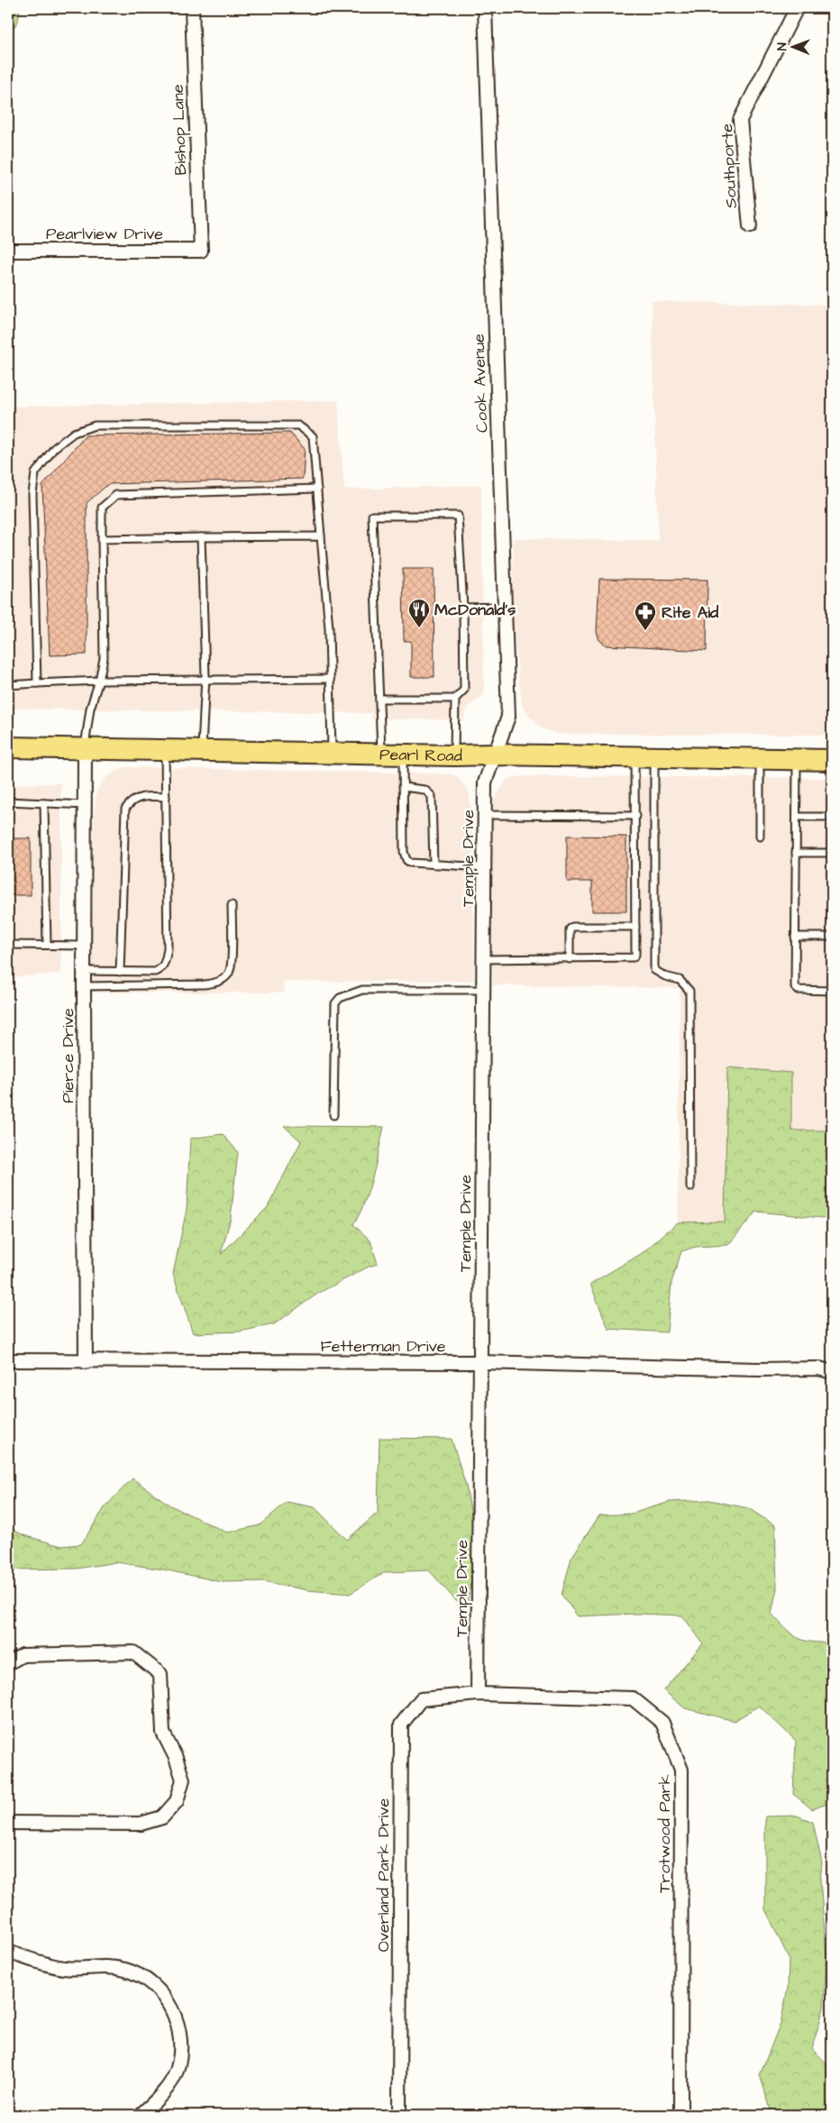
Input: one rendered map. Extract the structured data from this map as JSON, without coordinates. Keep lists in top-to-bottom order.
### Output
{
  "streets": {
    "main road": ["Pearl Road"],
    "street": [
      "Bishop Lane",
      "Southporte",
      "Pearlview Drive",
      "Cook Avenue",
      "Temple Drive",
      "Pierce Drive",
      "Fetterman Drive",
      "Trotwood Park",
      "Overland Park Drive"
    ]
  },
  "crossings": [
    ["Bishop Lane", "Pearlview Drive"],
    ["Cook Avenue", "Pearl Road"],
    ["Cook Avenue", "Temple Drive"],
    ["Pearl Road", "Temple Drive"],
    ["Pearl Road", "Pierce Drive"],
    ["Temple Drive", "Fetterman Drive"],
    ["Temple Drive", "Trotwood Park"],
    ["Temple Drive", "Overland Park Drive"],
    ["Pierce Drive", "Fetterman Drive"],
    ["Trotwood Park", "Overland Park Drive"]
  ],
  "places": {
    "restaurant": ["McDonald's"],
    "pharmacy": ["Rite Aid"]
  },
  "north": "left"
}
